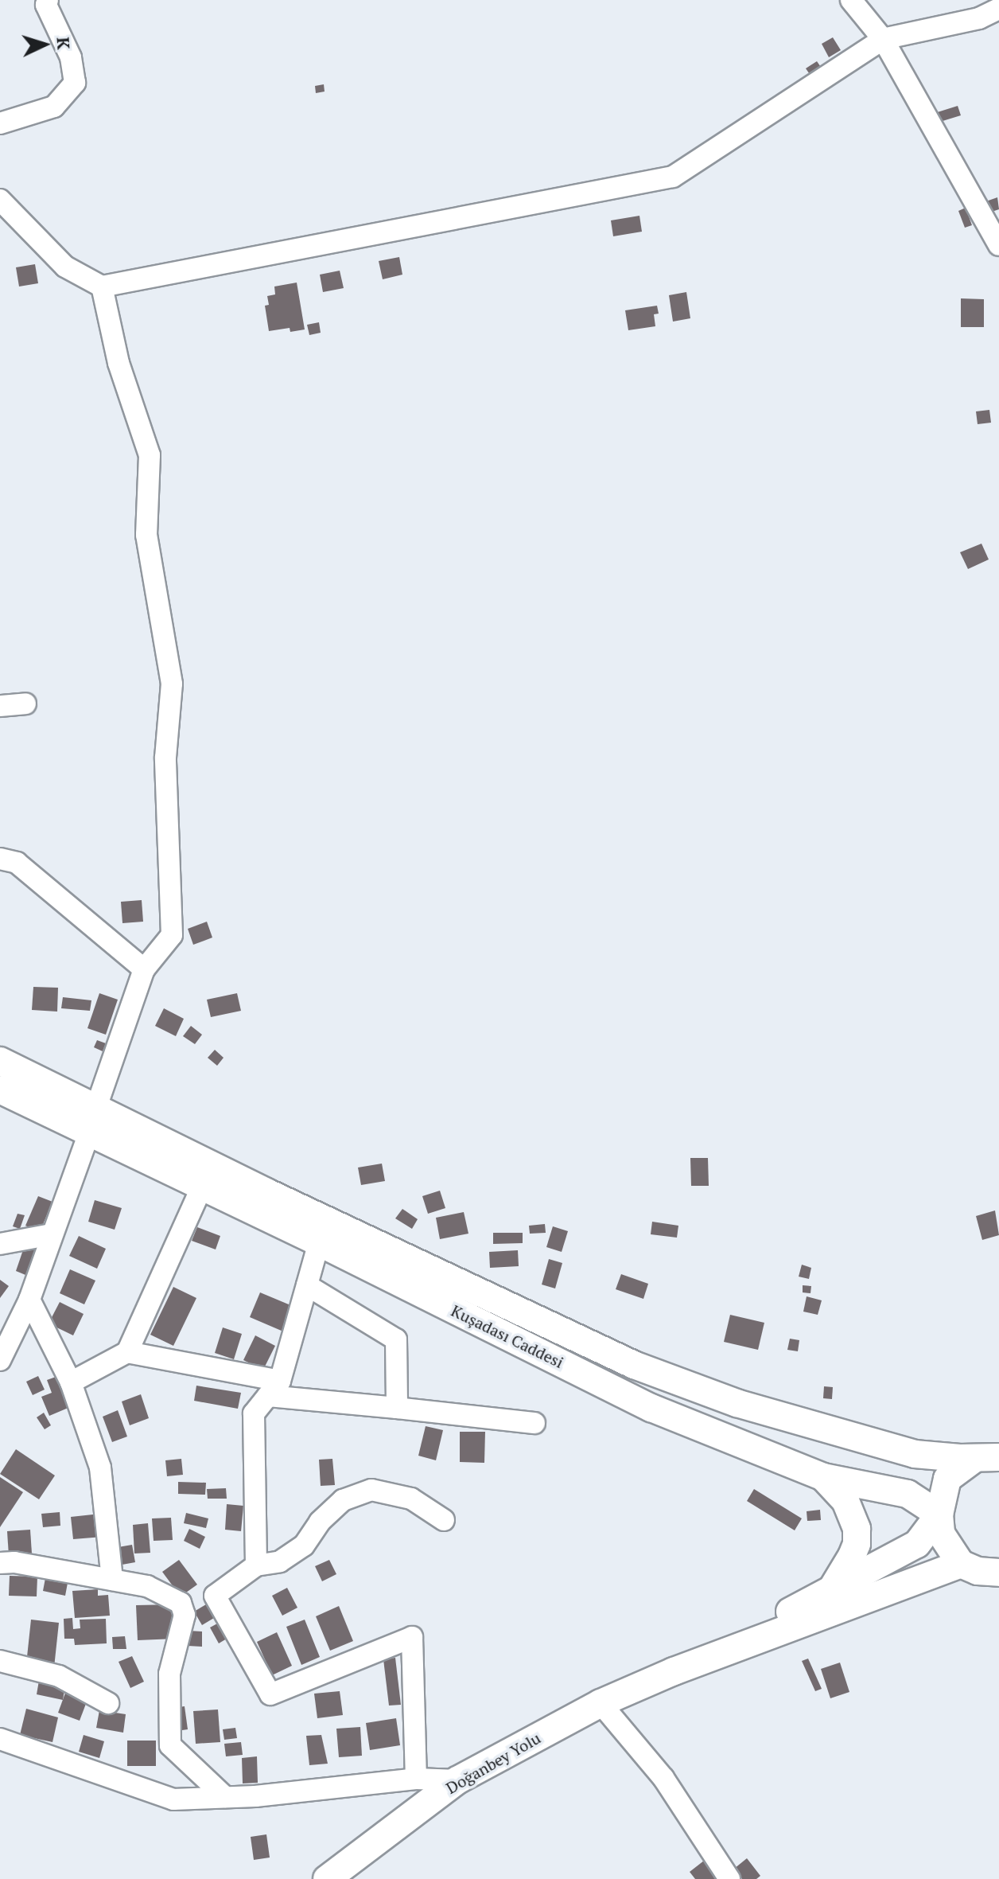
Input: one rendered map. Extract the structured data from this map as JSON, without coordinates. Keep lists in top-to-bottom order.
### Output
{
  "streets": {
    "main road": ["Kuşadası Caddesi", "Doğanbey Yolu"]
  },
  "north": "right"
}
